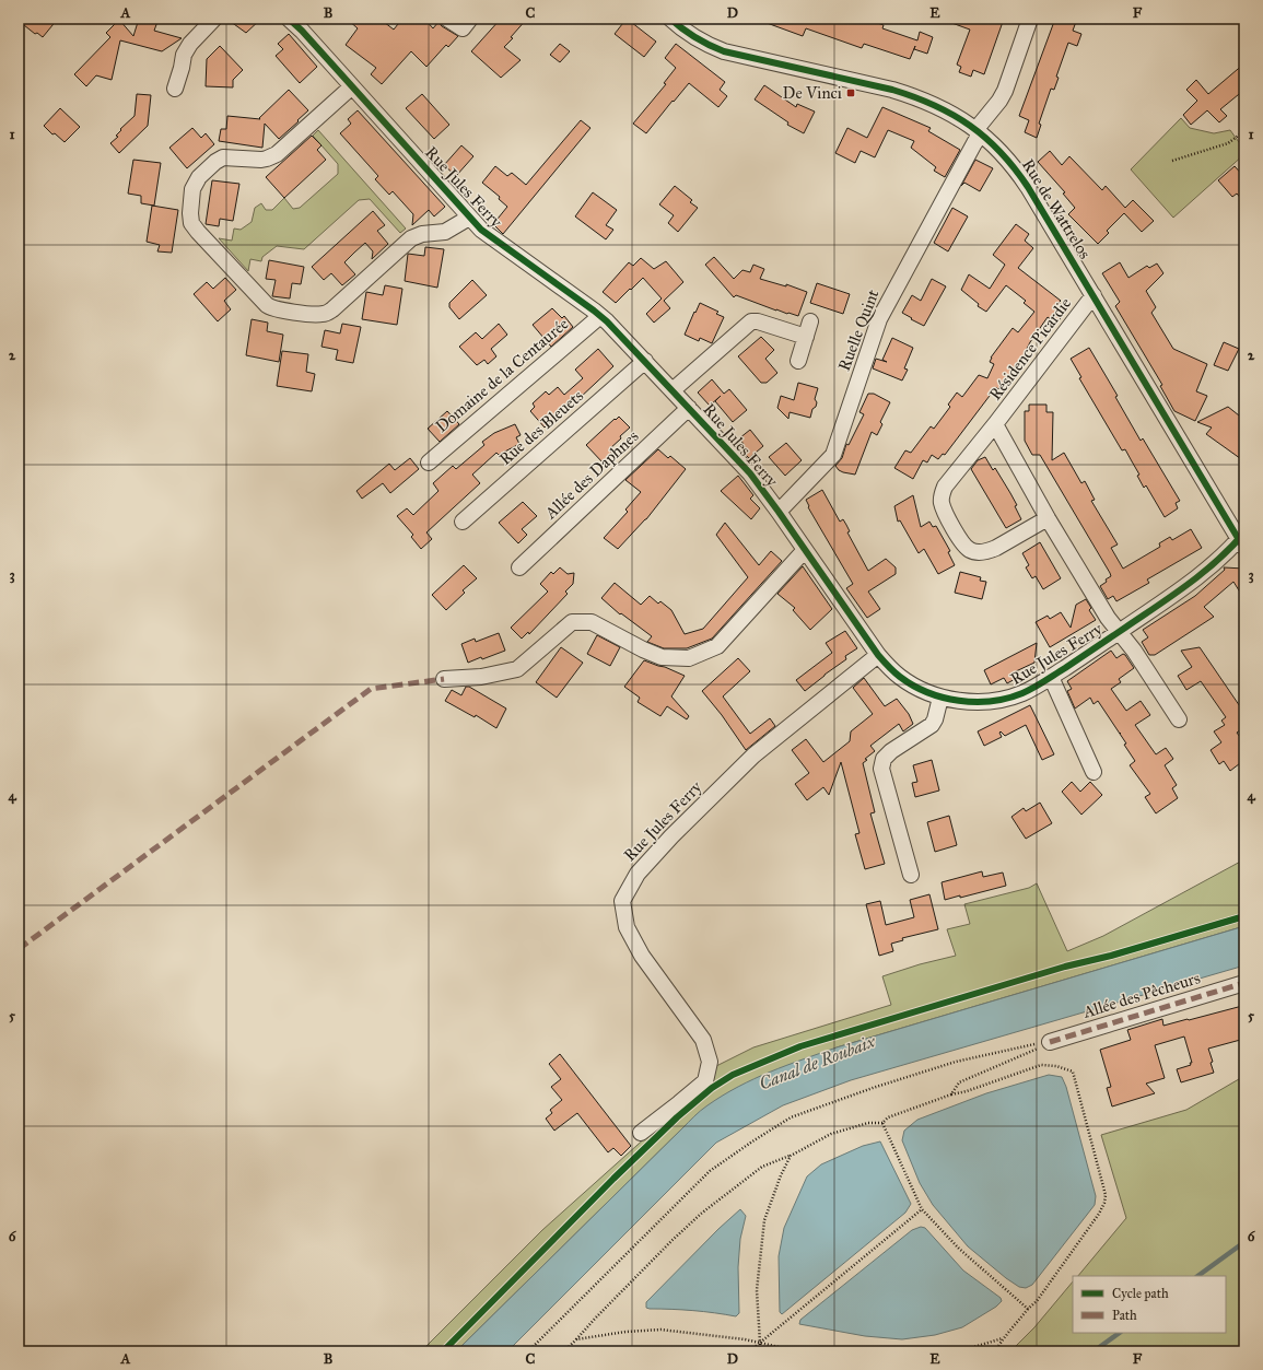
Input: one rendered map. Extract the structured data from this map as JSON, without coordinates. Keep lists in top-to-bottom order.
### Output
{
  "streets": {
    "street": [
      "Rue Jules Ferry",
      "Rue de Wattrelos",
      "Ruelle Quint",
      "Résidence Picardie",
      "Domaine de la Centaurée",
      "Rue des Bleuets",
      "Allée des Daphnes",
      "Allée des Pêcheurs"
    ]
  },
  "crossings": [
    ["Rue Jules Ferry", "Rue de Wattrelos"],
    ["Rue Jules Ferry", "Ruelle Quint"],
    ["Rue Jules Ferry", "Résidence Picardie"],
    ["Rue Jules Ferry", "Domaine de la Centaurée"],
    ["Rue Jules Ferry", "Rue des Bleuets"],
    ["Rue Jules Ferry", "Allée des Daphnes"],
    ["Rue de Wattrelos", "Ruelle Quint"],
    ["Rue de Wattrelos", "Résidence Picardie"]
  ],
  "water": ["Canal de Roubaix"],
  "places": {
    "transit": ["De Vinci"]
  },
  "legend": ["Cycle path", "Path"],
  "grid": {
    "columns": [
      "A",
      "B",
      "C",
      "D",
      "E",
      "F"
    ],
    "rows": [
      "1",
      "2",
      "3",
      "4",
      "5",
      "6"
    ]
  }
}
